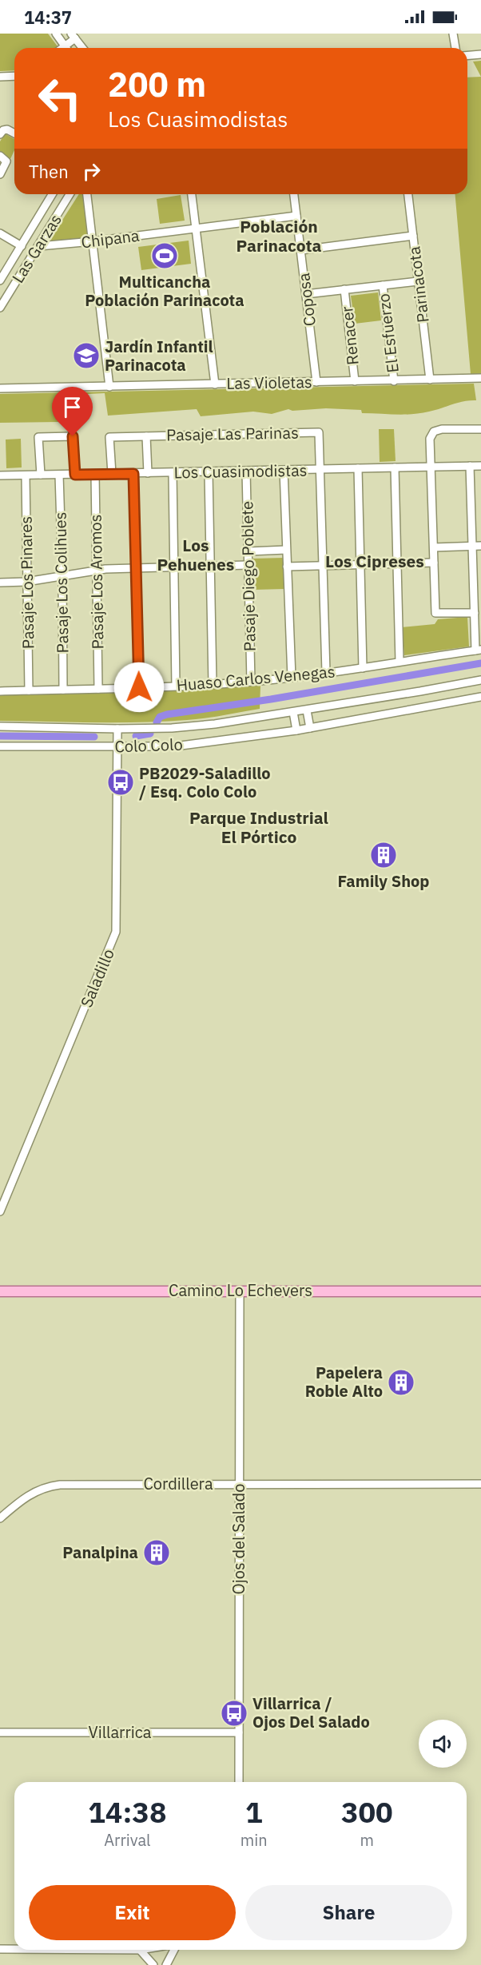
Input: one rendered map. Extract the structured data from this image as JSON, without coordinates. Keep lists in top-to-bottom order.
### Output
{
  "streets": {
    "main road": ["Camino Lo Echevers"],
    "street": [
      "Chipana",
      "Las Garzas",
      "Parinacota",
      "Coposa",
      "El Esfuerzo",
      "Renacer",
      "Las Violetas",
      "Pasaje Las Parinas",
      "Los Cuasimodistas",
      "Pasaje Diego Poblete",
      "Pasaje Los Aromos",
      "Pasaje Los Pinares",
      "Pasaje Los Colihues",
      "Huaso Carlos Venegas",
      "Colo Colo",
      "Saladillo",
      "Cordillera",
      "Ojos del Salado",
      "Villarrica"
    ]
  },
  "crossings": [
    ["Chipana", "Las Garzas"],
    ["Chipana", "Coposa"],
    ["Parinacota", "Las Violetas"],
    ["Coposa", "Las Violetas"],
    ["El Esfuerzo", "Las Violetas"],
    ["Renacer", "Las Violetas"],
    ["Pasaje Las Parinas", "Los Cuasimodistas"],
    ["Los Cuasimodistas", "Pasaje Diego Poblete"],
    ["Los Cuasimodistas", "Pasaje Los Aromos"],
    ["Los Cuasimodistas", "Pasaje Los Pinares"],
    ["Los Cuasimodistas", "Pasaje Los Colihues"],
    ["Pasaje Diego Poblete", "Huaso Carlos Venegas"],
    ["Pasaje Los Aromos", "Huaso Carlos Venegas"],
    ["Pasaje Los Pinares", "Huaso Carlos Venegas"],
    ["Pasaje Los Colihues", "Huaso Carlos Venegas"],
    ["Colo Colo", "Saladillo"],
    ["Camino Lo Echevers", "Ojos del Salado"],
    ["Cordillera", "Ojos del Salado"],
    ["Ojos del Salado", "Villarrica"]
  ],
  "districts": [
    "Población Parinacota",
    "Los Pehuenes",
    "Los Cipreses",
    "Parque Industrial El Pórtico"
  ],
  "places": {
    "sports": ["Multicancha Población Parinacota"],
    "school or university": ["Jardín Infantil Parinacota"],
    "bus stop": ["PB2029-Saladillo / Esq. Colo Colo", "Villarrica / Ojos Del Salado"],
    "building": ["Family Shop", "Papelera Roble Alto", "Panalpina"]
  },
  "page": {
    "status": "14:37",
    "turn": ["200 m", "Los Cuasimodistas"],
    "then": "Then",
    "eta": [
      "14:38",
      "Arrival",
      "1",
      "min",
      "300",
      "m"
    ],
    "buttons": ["Exit", "Share"]
  }
}
